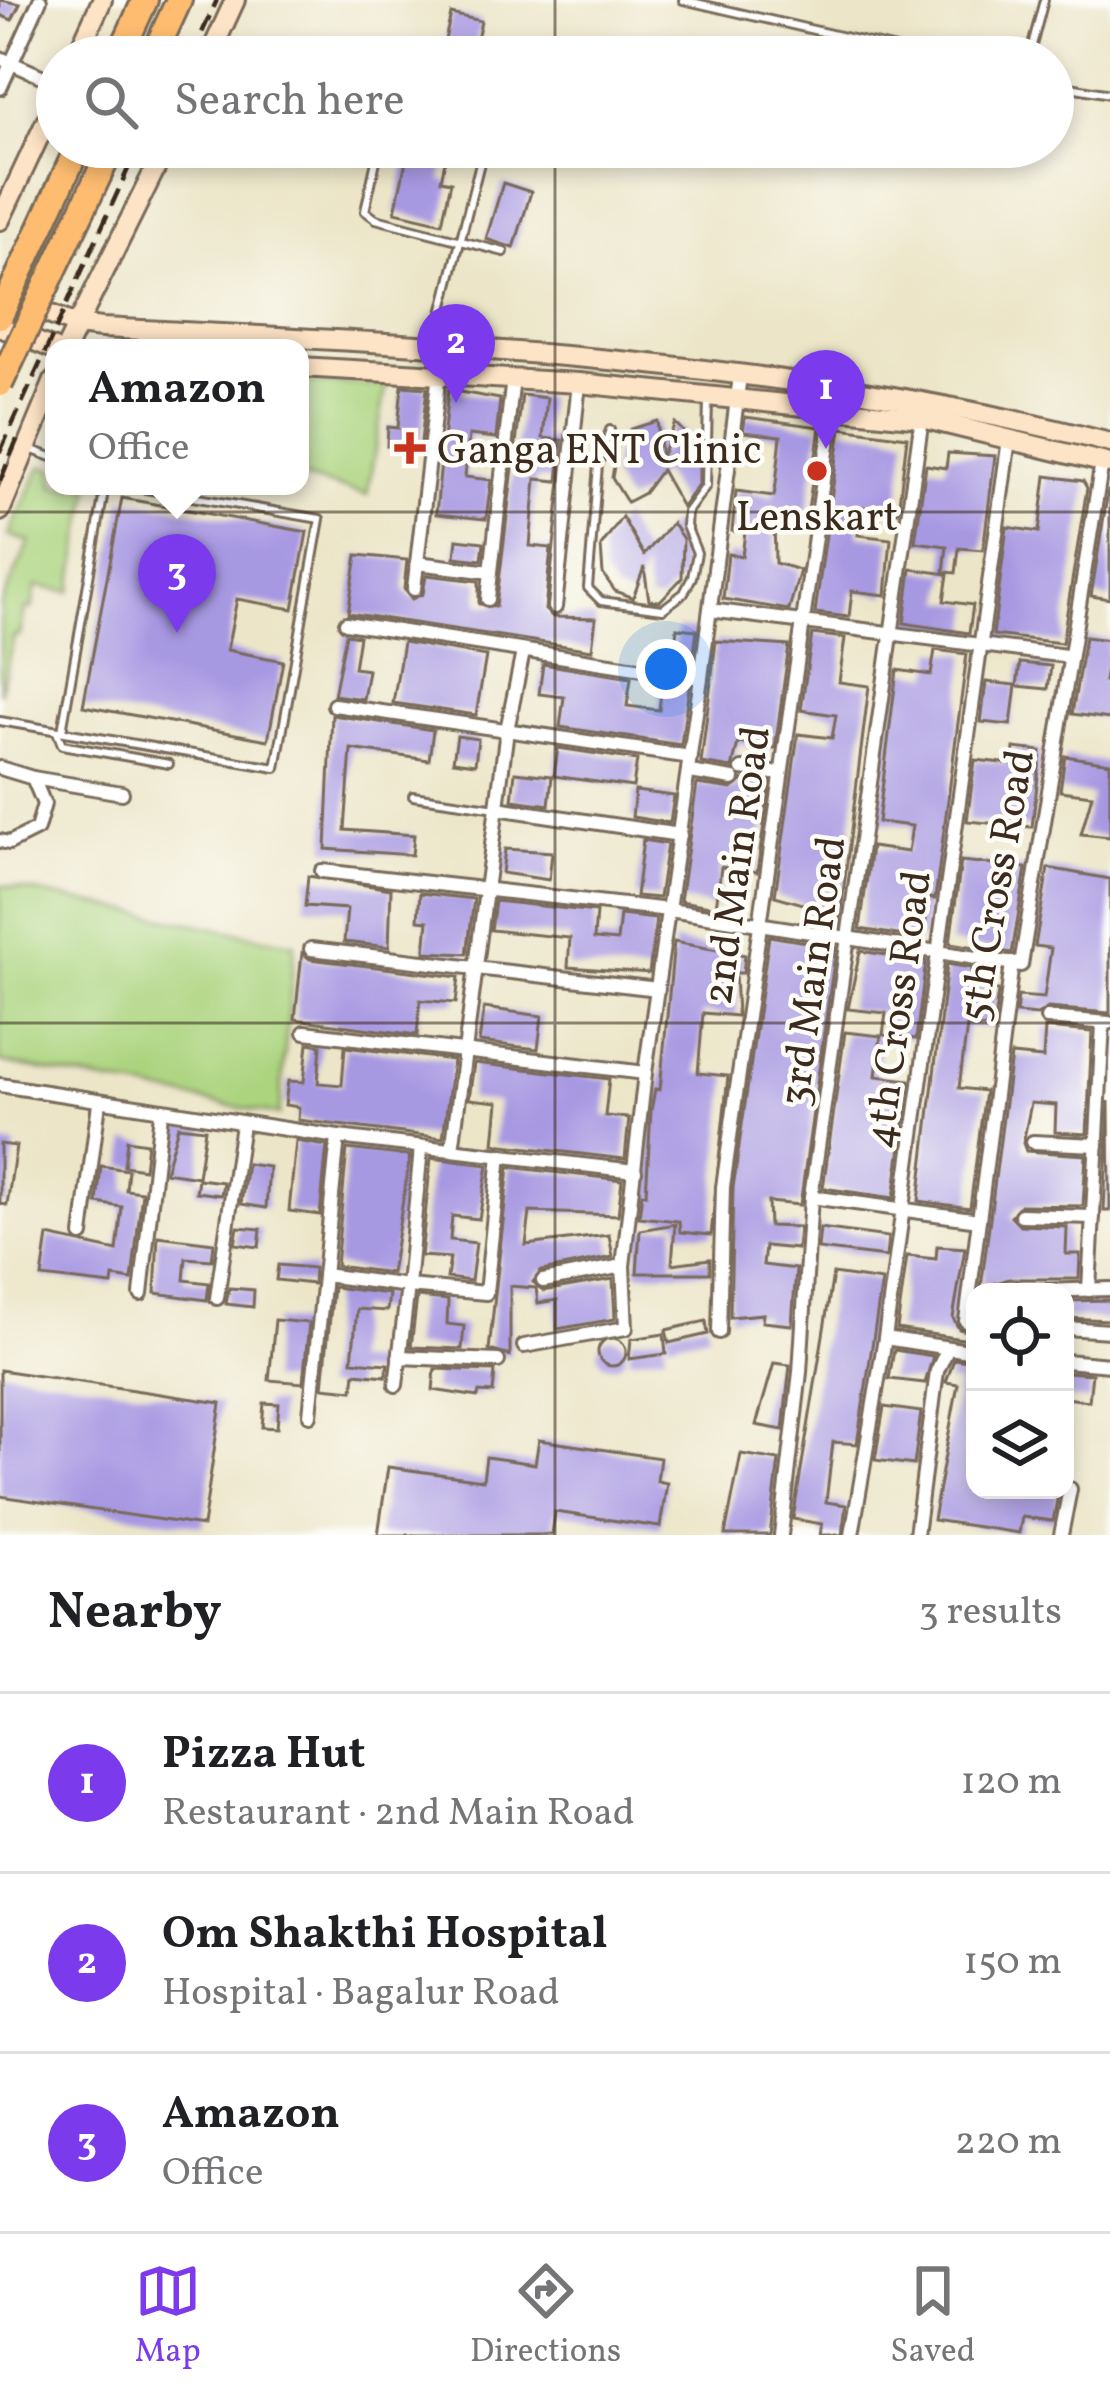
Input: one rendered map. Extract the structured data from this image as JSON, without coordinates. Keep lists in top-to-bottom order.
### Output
{
  "streets": {
    "street": [
      "2nd Main Road",
      "5th Cross Road",
      "3rd Main Road",
      "4th Cross Road"
    ]
  },
  "places": {
    "health": ["Ganga ENT Clinic"],
    "other": ["Lenskart"]
  },
  "page": {
    "search": "Search here",
    "pins": ["2", "1", "3"],
    "popup": ["Amazon", "Office"],
    "heading": ["Nearby", "3 results"],
    "list": [
      {
        "mark": "1",
        "name": "Pizza Hut",
        "note": "Restaurant · 2nd Main Road",
        "value": "120 m"
      },
      {
        "mark": "2",
        "name": "Om Shakthi Hospital",
        "note": "Hospital · Bagalur Road",
        "value": "150 m"
      },
      {
        "mark": "3",
        "name": "Amazon",
        "note": "Office",
        "value": "220 m"
      }
    ],
    "nav": ["Map", "Directions", "Saved"]
  }
}
